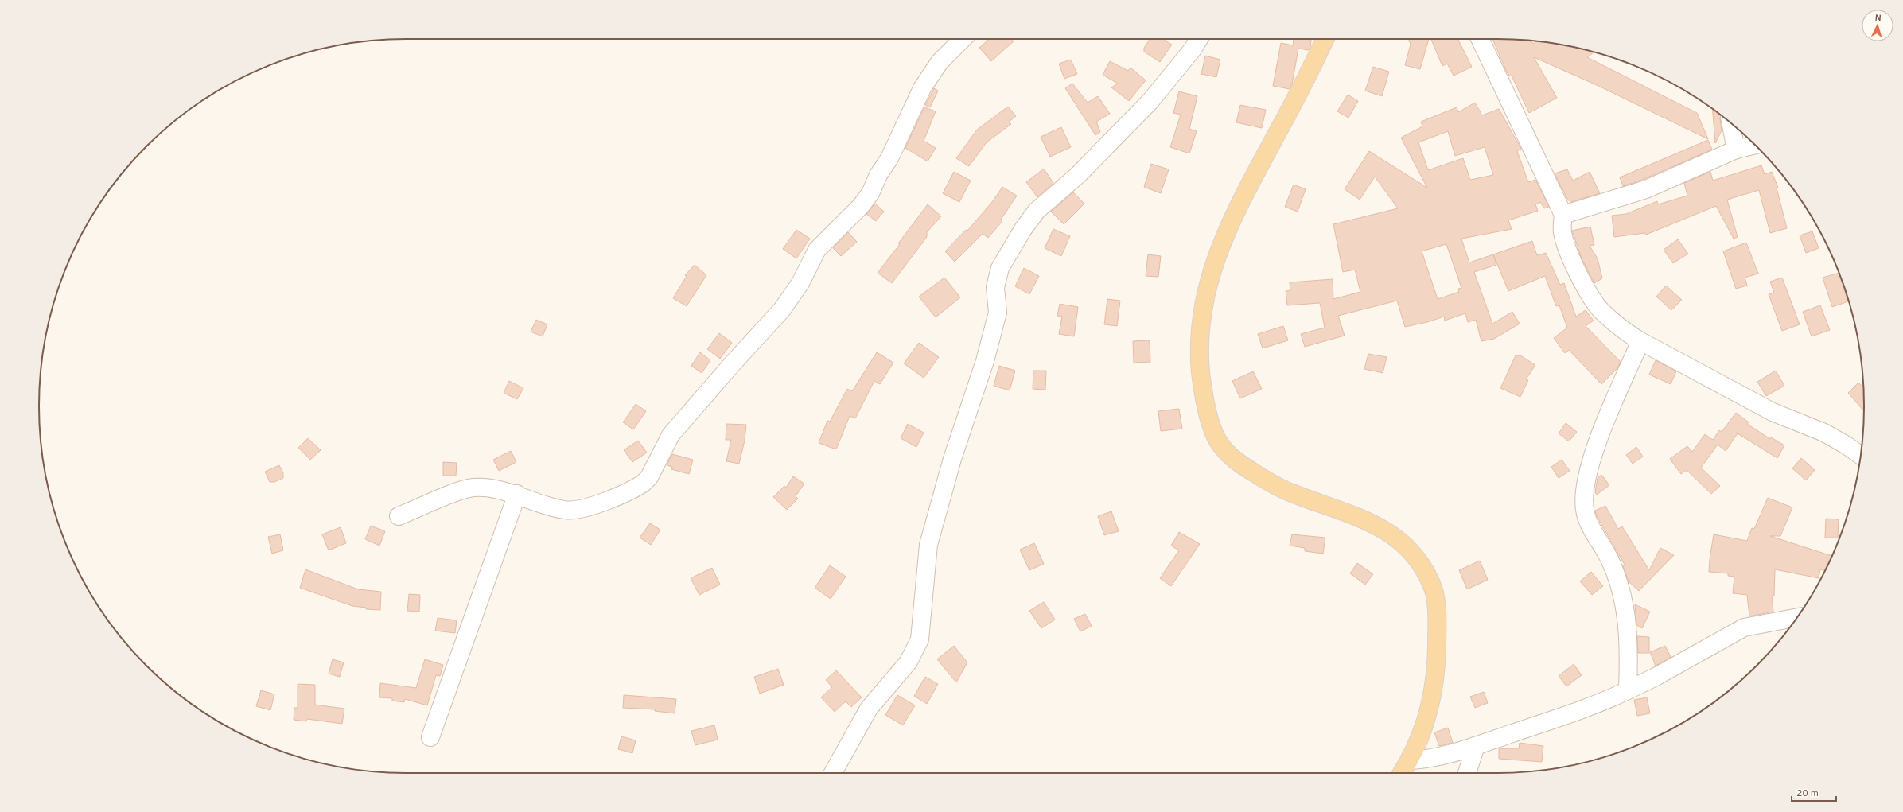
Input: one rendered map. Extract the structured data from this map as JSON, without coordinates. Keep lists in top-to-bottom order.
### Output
{
  "scale_bar": "20 m",
  "north": "top"
}
